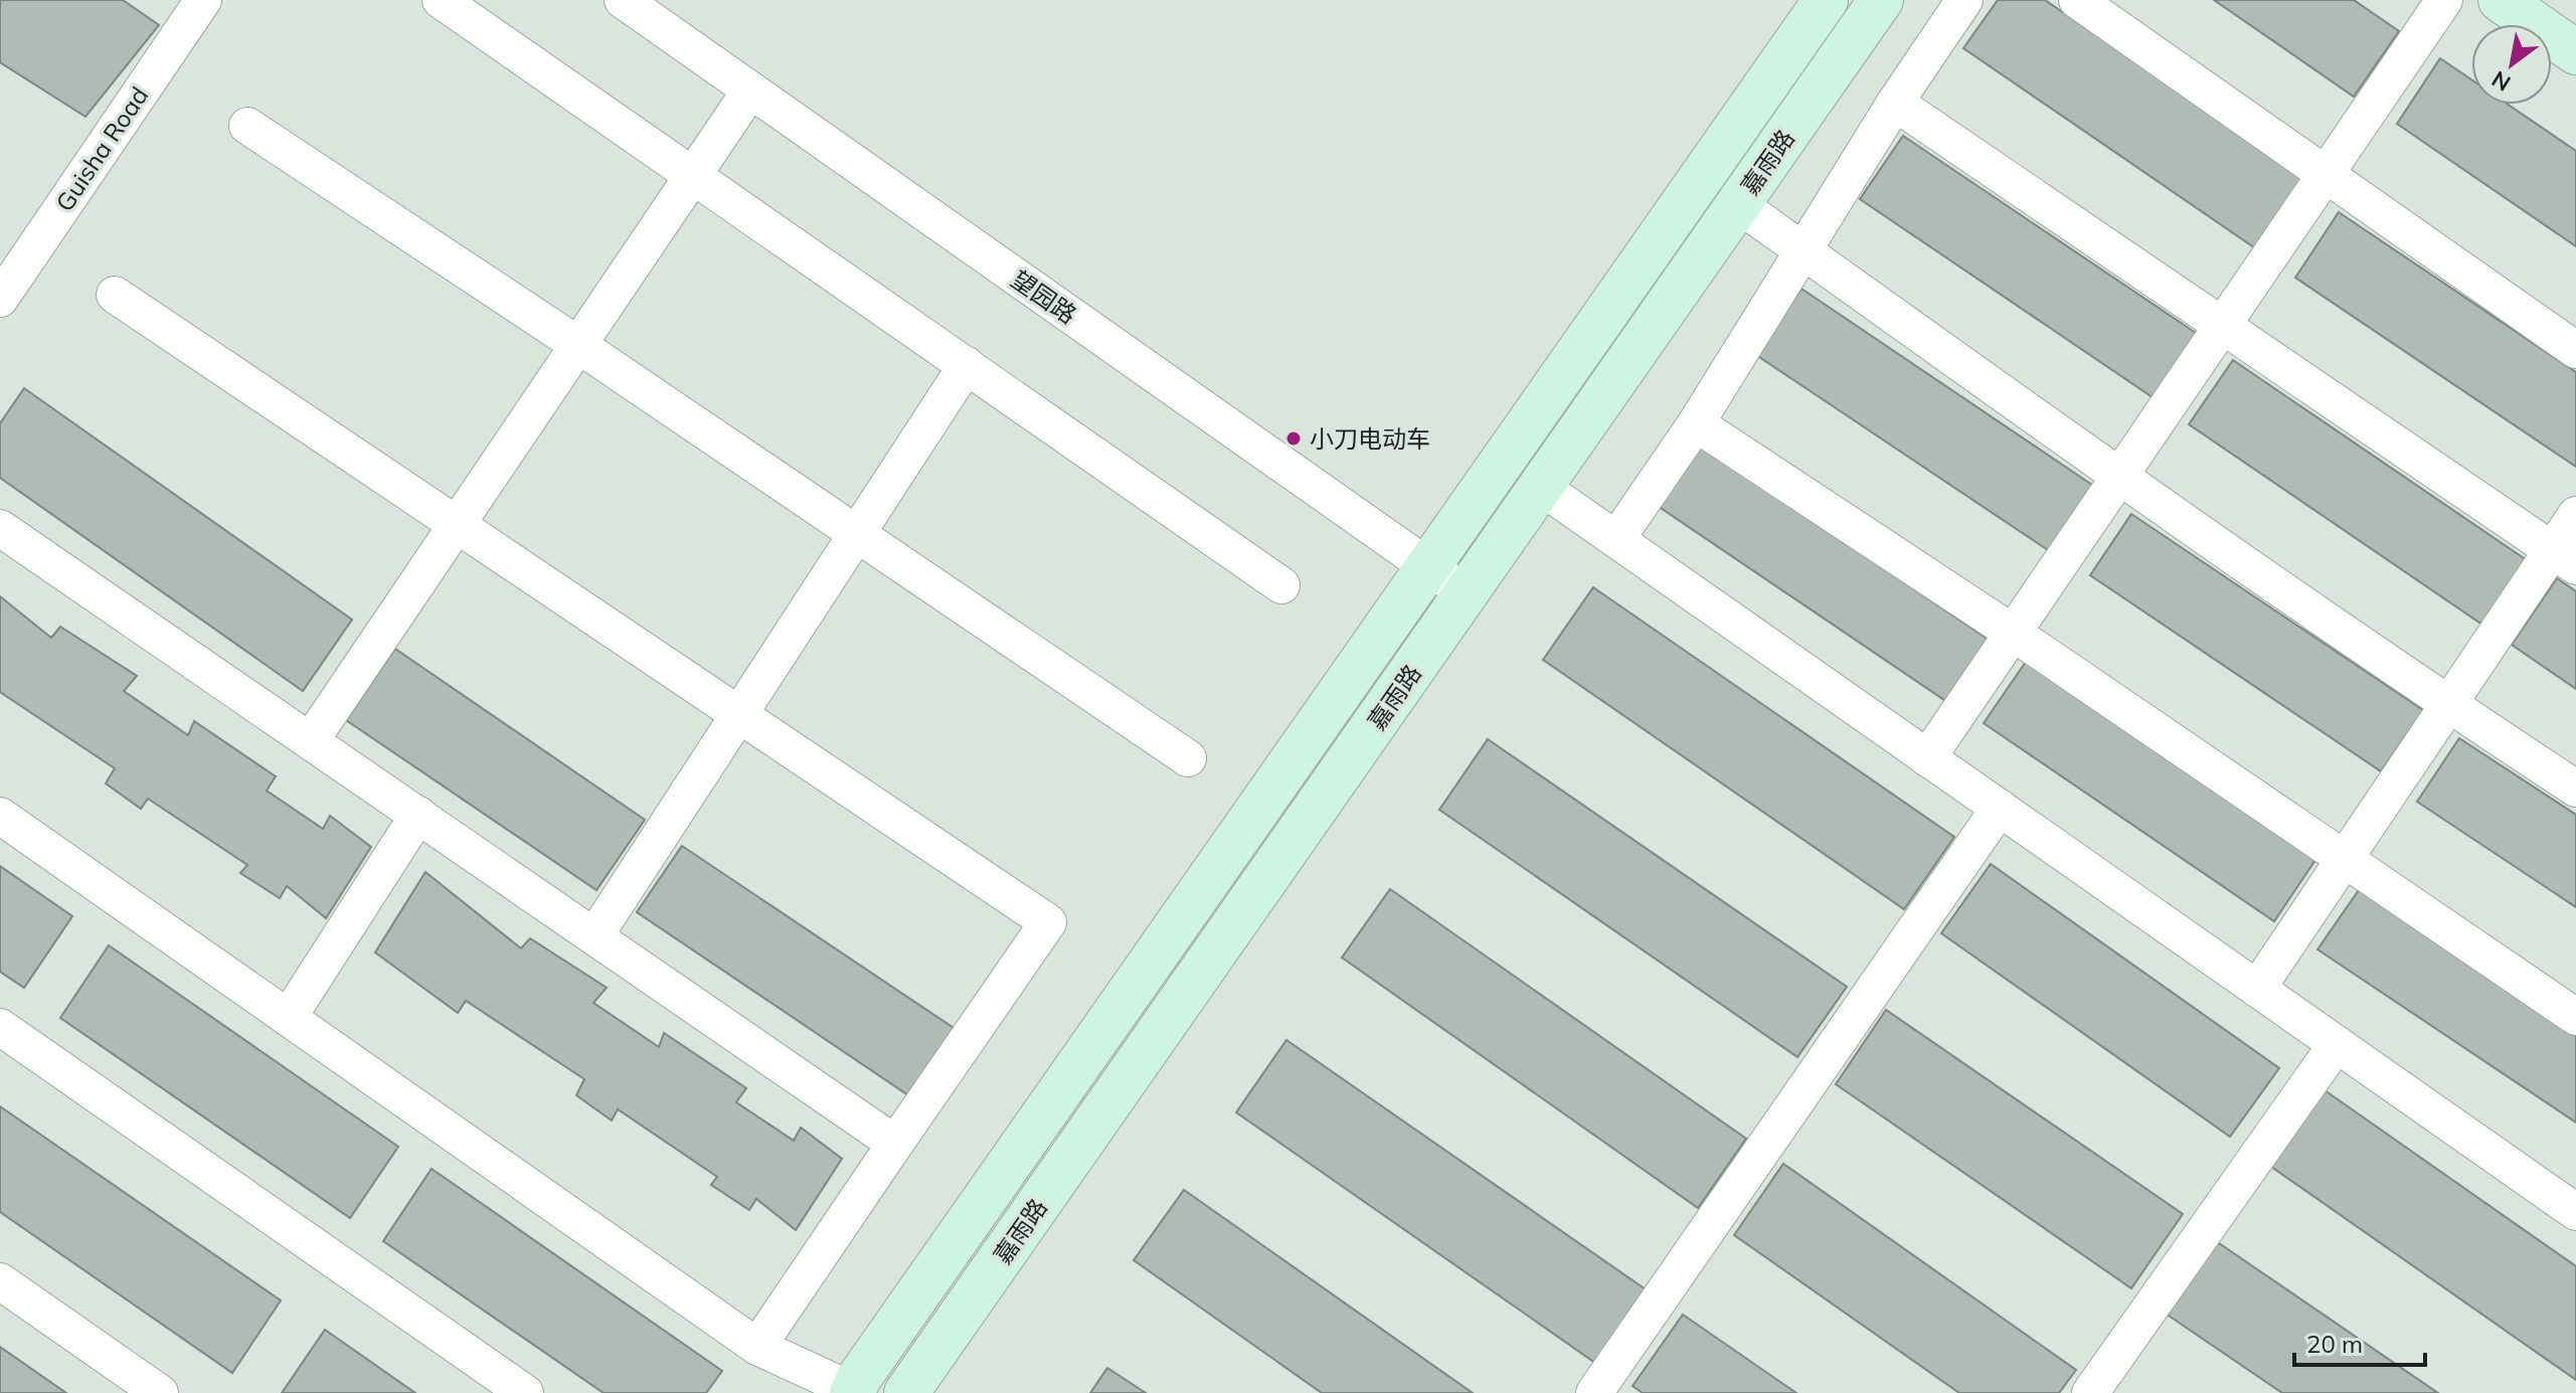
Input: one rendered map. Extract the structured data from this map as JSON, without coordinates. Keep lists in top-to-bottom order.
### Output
{
  "streets": {
    "main road": ["嘉雨路"],
    "street": ["Guisha Road", "望园路"]
  },
  "crossings": [
    ["嘉雨路", "望园路"]
  ],
  "places": ["小刀电动车"],
  "scale_bar": "20 m",
  "north": "bottom left"
}
